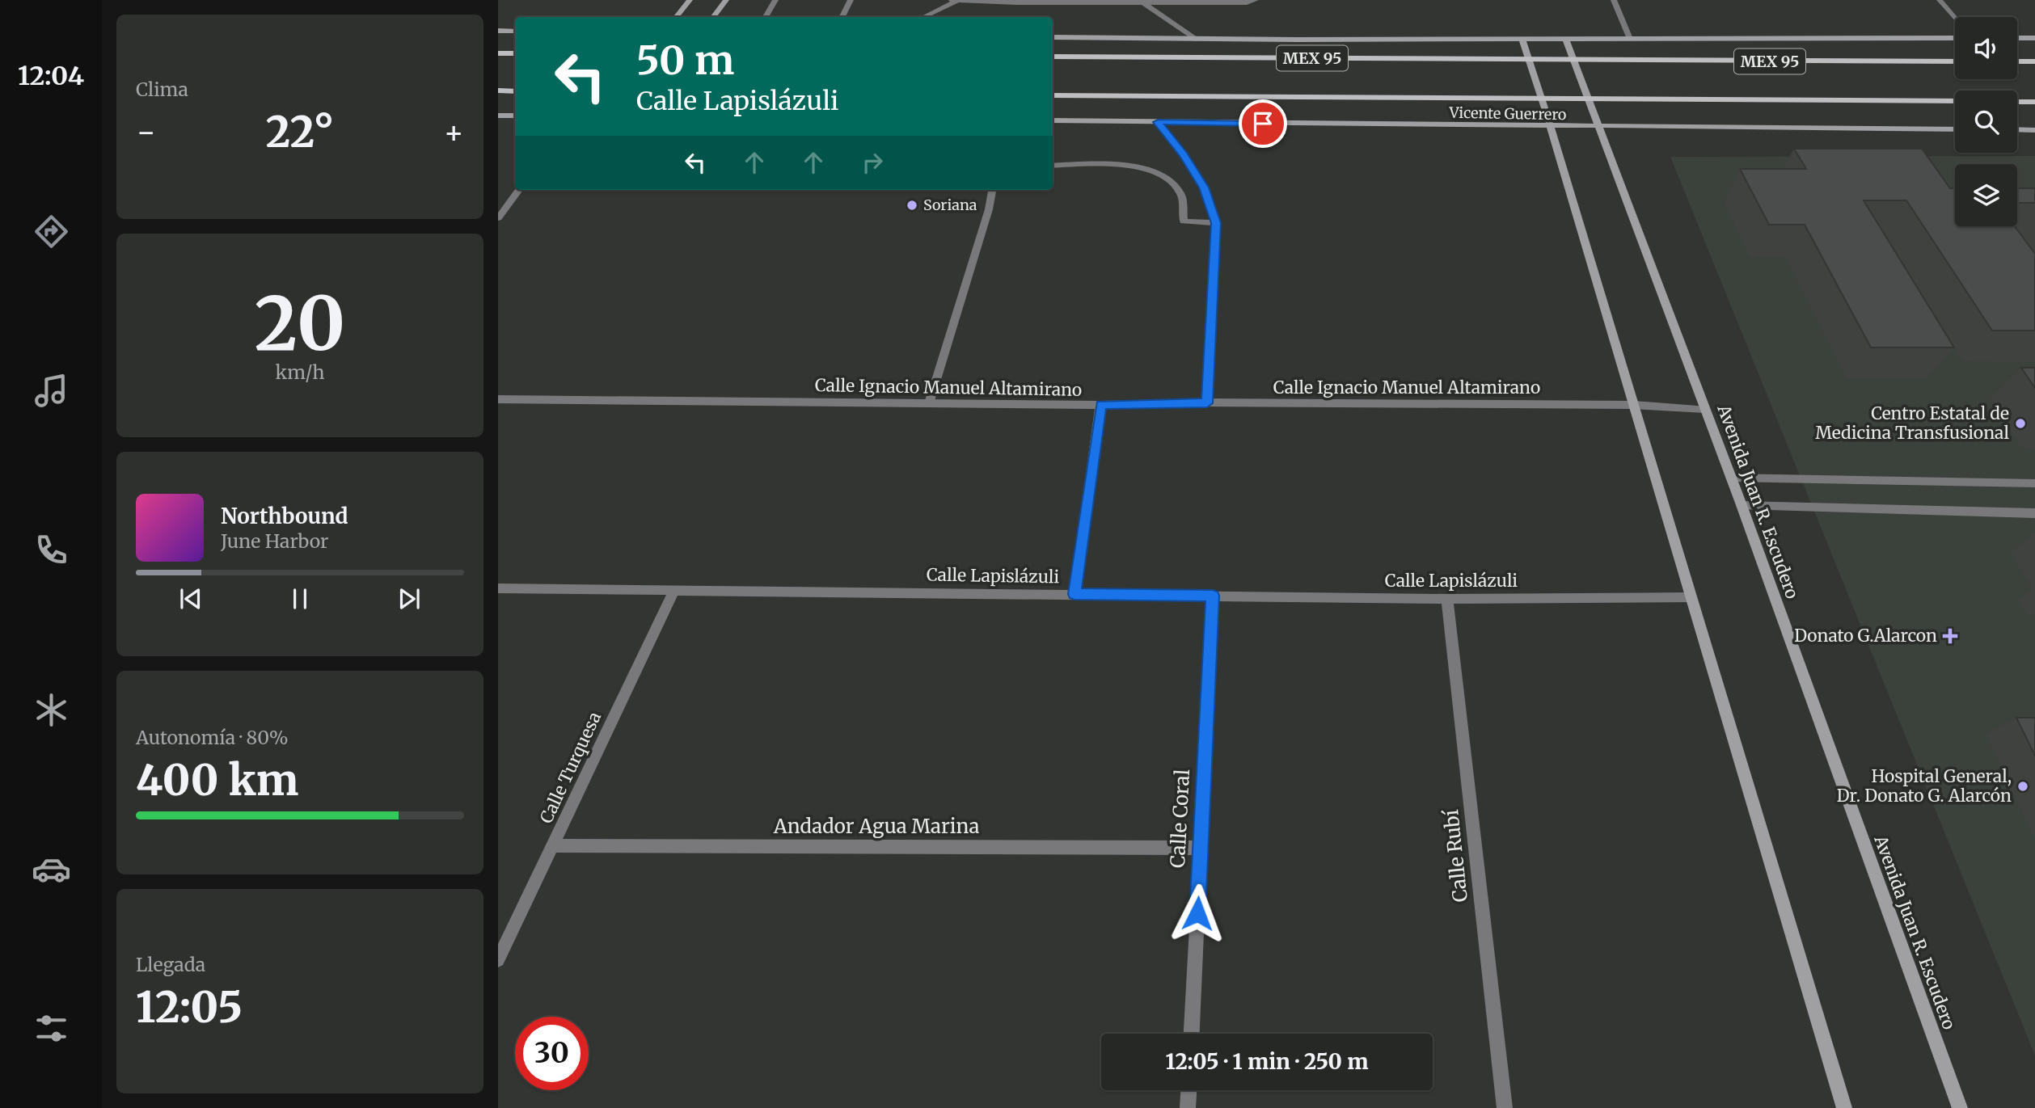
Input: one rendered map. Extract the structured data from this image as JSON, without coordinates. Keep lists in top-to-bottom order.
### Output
{
  "streets": {
    "main road": ["MEX 95", "Vicente Guerrero", "Avenida Juan R. Escudero"],
    "street": [
      "Calle Ignacio Manuel Altamirano",
      "Calle Lapislázuli",
      "Calle Turquesa",
      "Calle Coral",
      "Andador Agua Marina",
      "Calle Rubí"
    ]
  },
  "crossings": [
    ["MEX 95", "Avenida Juan R. Escudero"],
    ["Vicente Guerrero", "Avenida Juan R. Escudero"],
    ["Calle Ignacio Manuel Altamirano", "Avenida Juan R. Escudero"],
    ["Calle Lapislázuli", "Calle Turquesa"],
    ["Calle Lapislázuli", "Calle Coral"],
    ["Calle Lapislázuli", "Calle Rubí"],
    ["Calle Turquesa", "Andador Agua Marina"],
    ["Calle Coral", "Andador Agua Marina"]
  ],
  "places": {
    "other": ["Soriana", "Centro Estatal de Medicina Transfusional", "Hospital General, Dr. Donato G. Alarcón"],
    "health": ["Donato G.Alarcon"]
  },
  "page": {
    "tabs": "12:04",
    "tile": [
      "Clima",
      ["20", "km/h"],
      ["Autonomía · 80%", "400 km"],
      ["Llegada", "12:05"]
    ],
    "turn": ["50 m", "Calle Lapislázuli"],
    "heat": ["−", "22°", "+"],
    "song": ["Northbound", "June Harbor"],
    "limit": "30",
    "trip": "12:05 · 1 min · 250 m"
  }
}
